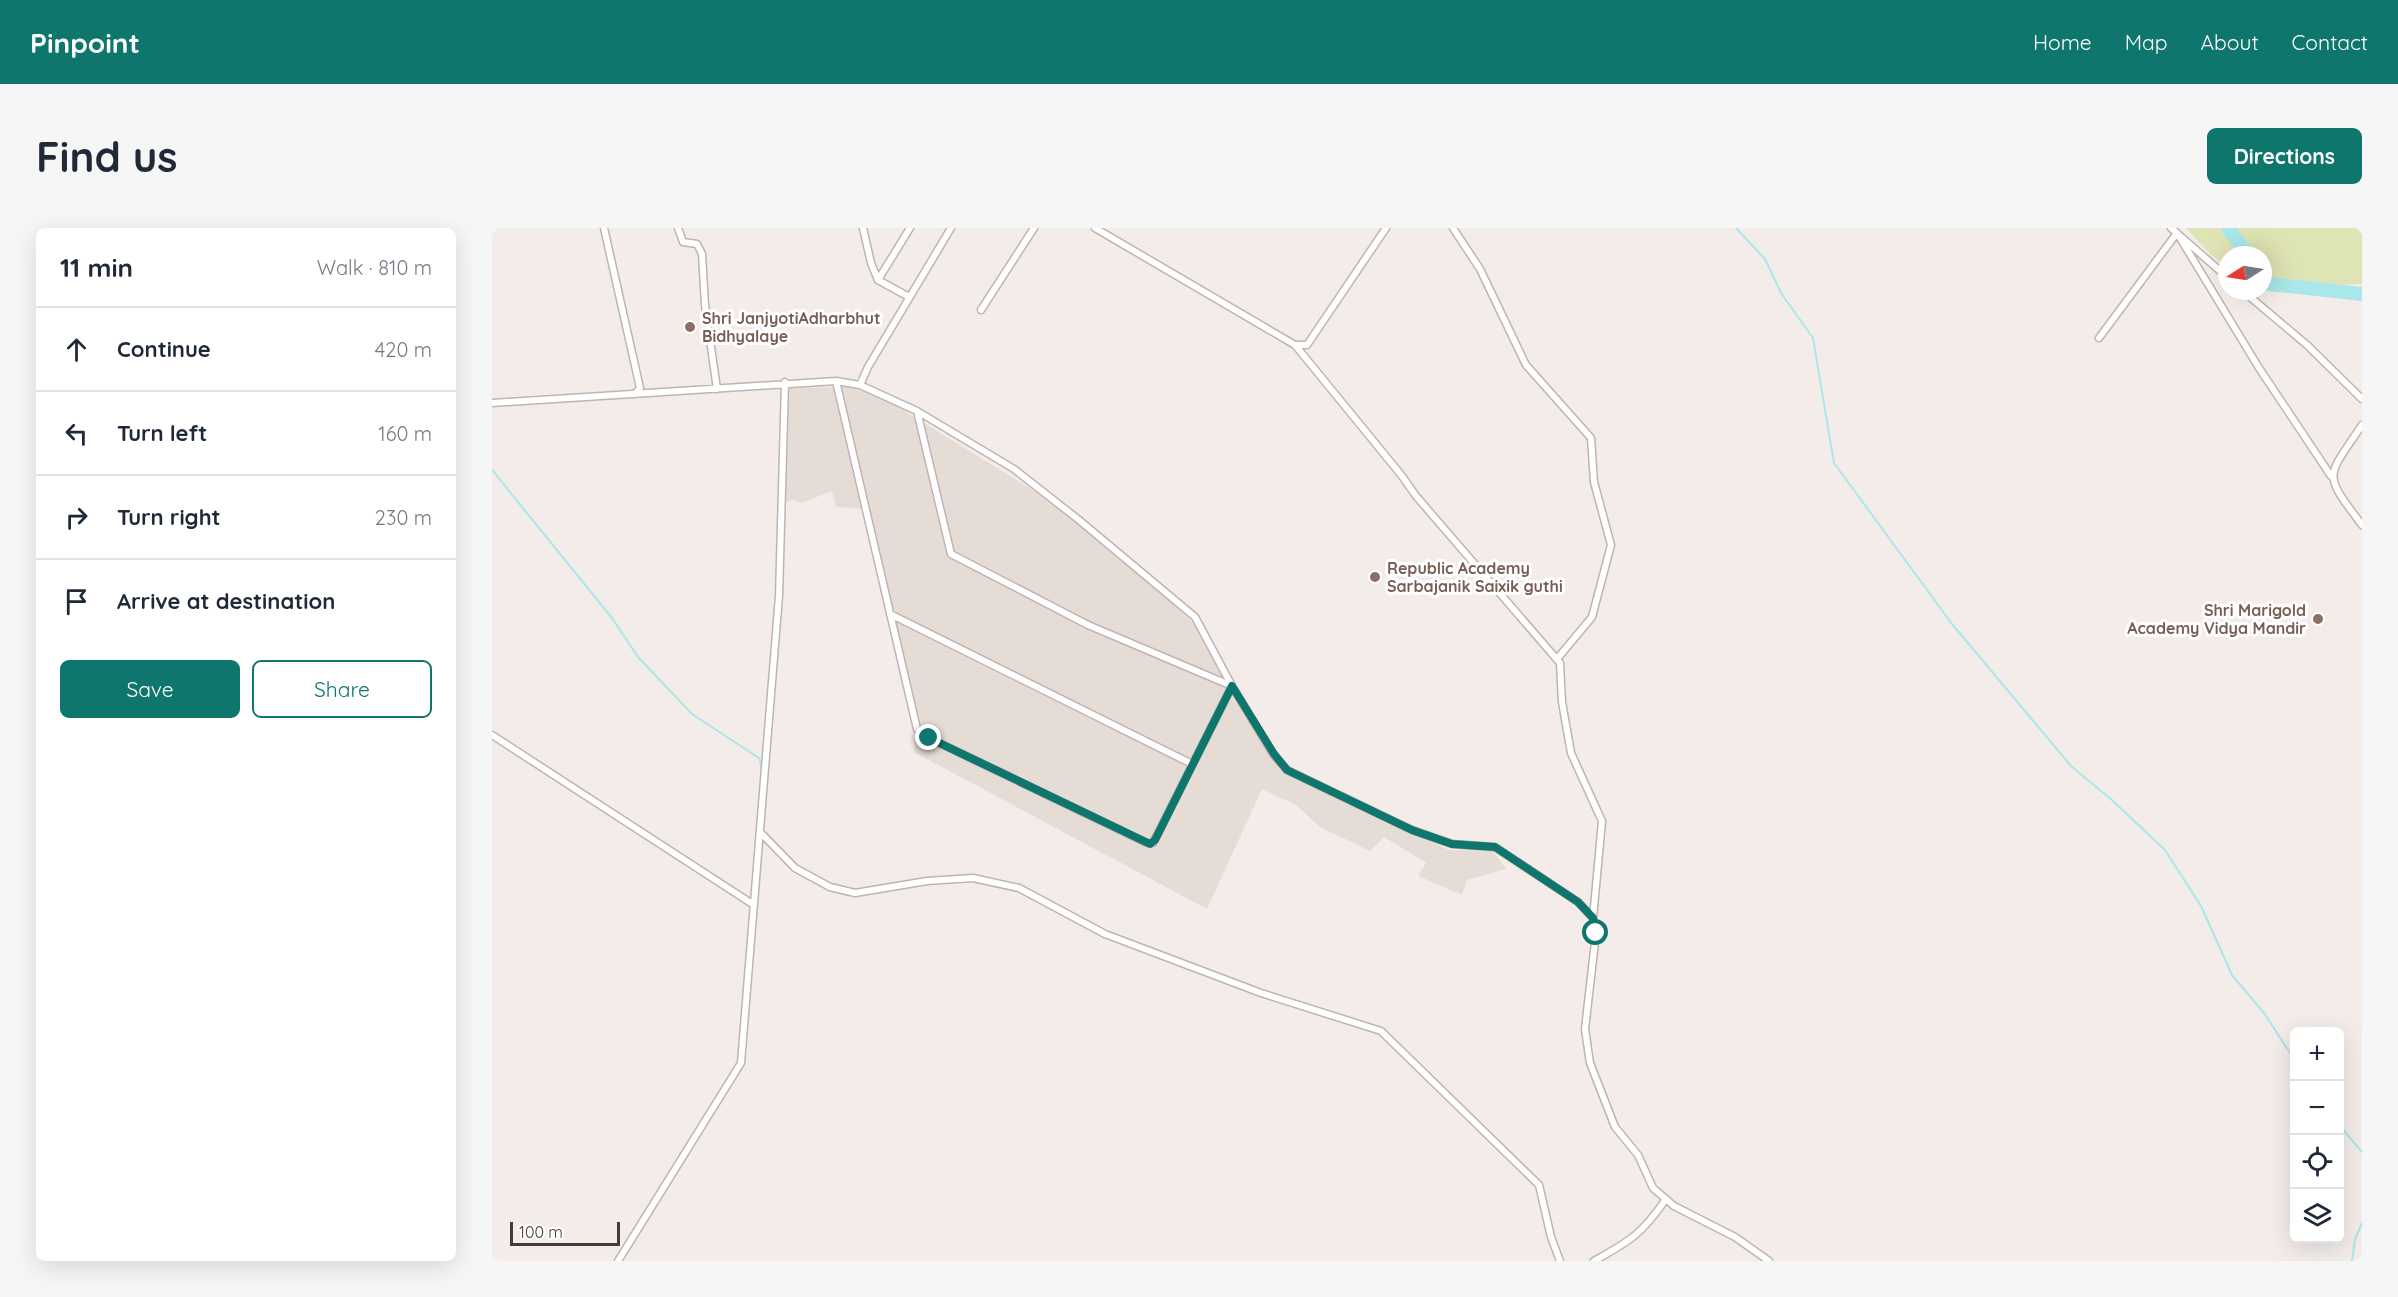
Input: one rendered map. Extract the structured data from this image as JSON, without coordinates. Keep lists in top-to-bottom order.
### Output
{
  "places": ["Shri JanjyotiAdharbhut Bidhyalaye", "Republic Academy Sarbajanik Saixik guthi", "Shri Marigold Academy Vidya Mandir"],
  "scale_bar": "100 m",
  "north": "left",
  "page": {
    "header": "Pinpoint",
    "nav": [
      "Home",
      "Map",
      "About",
      "Contact"
    ],
    "buttons": [
      "Directions",
      ["Save", "Share"]
    ],
    "title": "Find us",
    "heading": ["11 min", "Walk · 810 m"],
    "list": [
      ["Continue", "420 m"],
      ["Turn left", "160 m"],
      ["Turn right", "230 m"],
      "Arrive at destination"
    ],
    "map_buttons": ["+", "−"],
    "scale": "100 m"
  }
}
